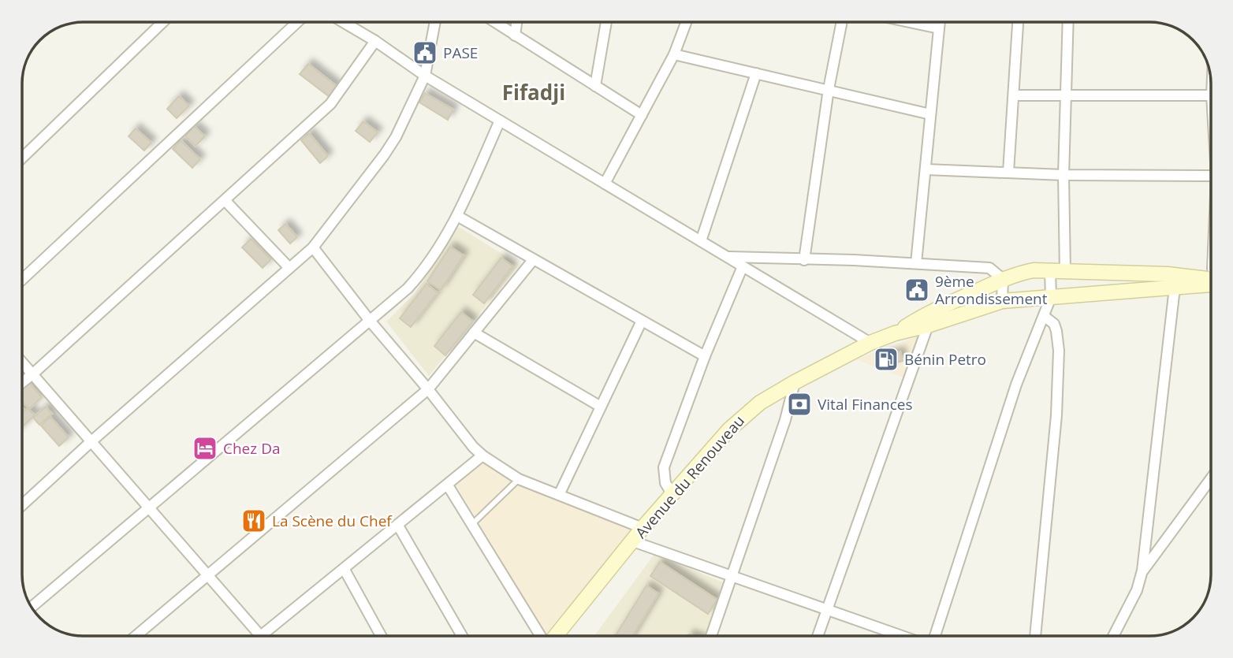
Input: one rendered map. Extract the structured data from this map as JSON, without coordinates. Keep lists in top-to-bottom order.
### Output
{
  "streets": {
    "main road": ["Avenue du Renouveau"]
  },
  "districts": ["Fifadji"],
  "places": {
    "public building": ["PASE", "9ème Arrondissement"],
    "fuel station": ["Bénin Petro"],
    "bank": ["Vital Finances"],
    "hotel": ["Chez Da"],
    "restaurant": ["La Scène du Chef"]
  }
}
